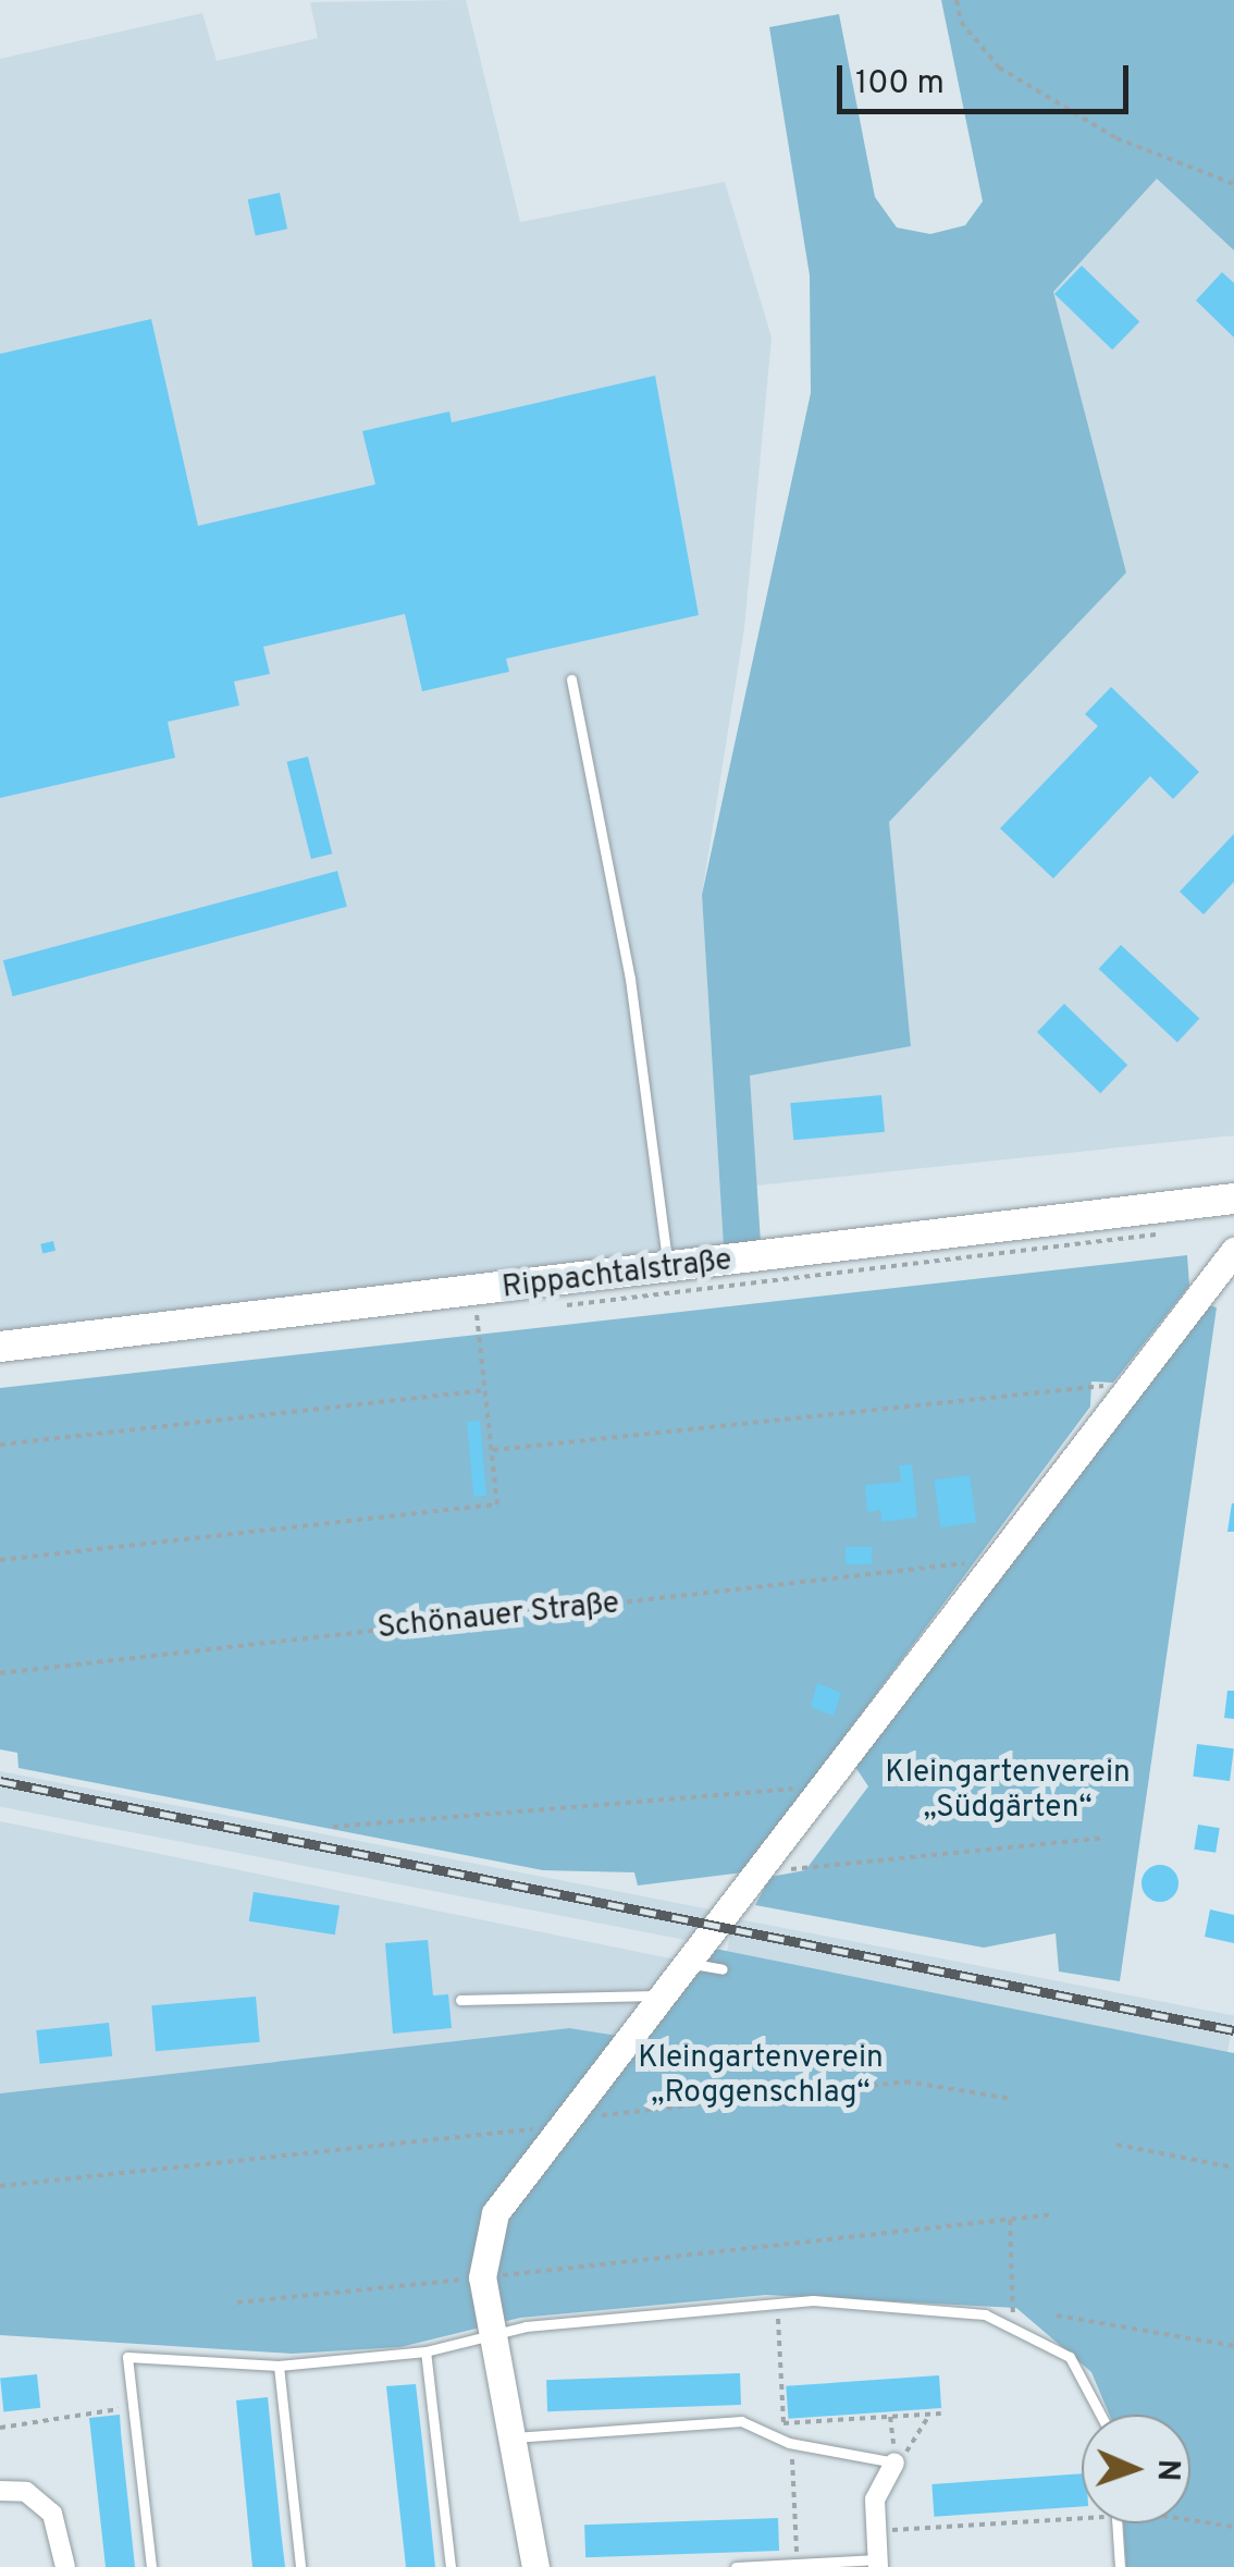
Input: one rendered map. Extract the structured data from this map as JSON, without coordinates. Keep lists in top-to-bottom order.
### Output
{
  "streets": {
    "main road": ["Rippachtalstraße"],
    "path": ["Schönauer Straße"]
  },
  "parks": ["Kleingartenverein „Südgärten“", "Kleingartenverein „Roggenschlag“"],
  "scale_bar": "100 m",
  "north": "right"
}
